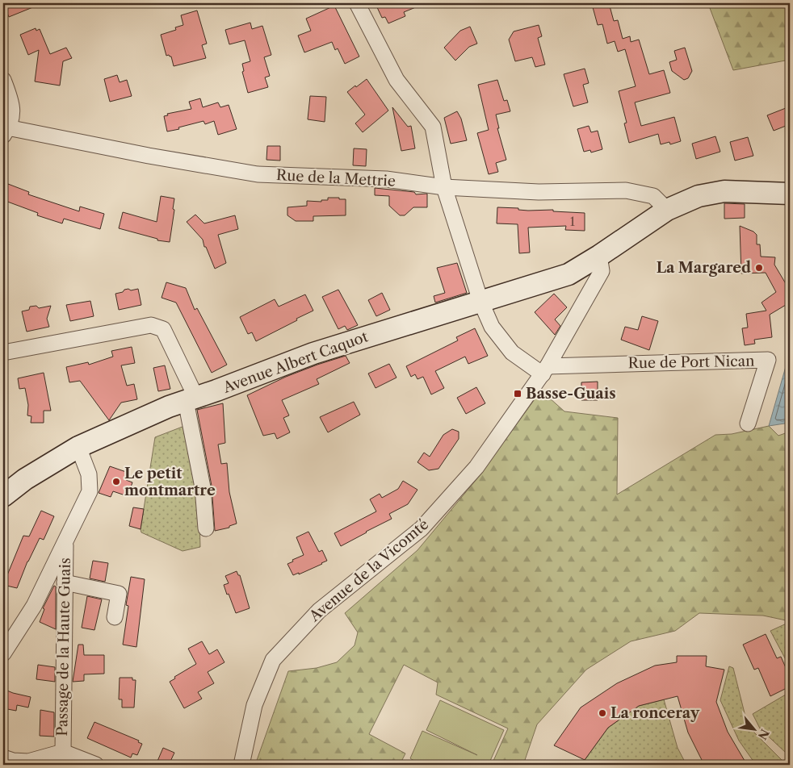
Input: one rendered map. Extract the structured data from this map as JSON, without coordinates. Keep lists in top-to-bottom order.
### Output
{
  "streets": {
    "main road": ["Avenue Albert Caquot"],
    "street": [
      "Rue de la Mettrie",
      "Rue de Port Nican",
      "Avenue de la Vicomté",
      "Passage de la Haute Guais"
    ]
  },
  "crossings": [
    ["Avenue Albert Caquot", "Avenue de la Vicomté"],
    ["Rue de Port Nican", "Avenue de la Vicomté"]
  ],
  "places": {
    "other": ["La Margared", "Le petit montmartre", "La ronceray"],
    "transit": ["Basse-Guais"]
  },
  "house_numbers": ["1"],
  "north": "bottom right"
}
